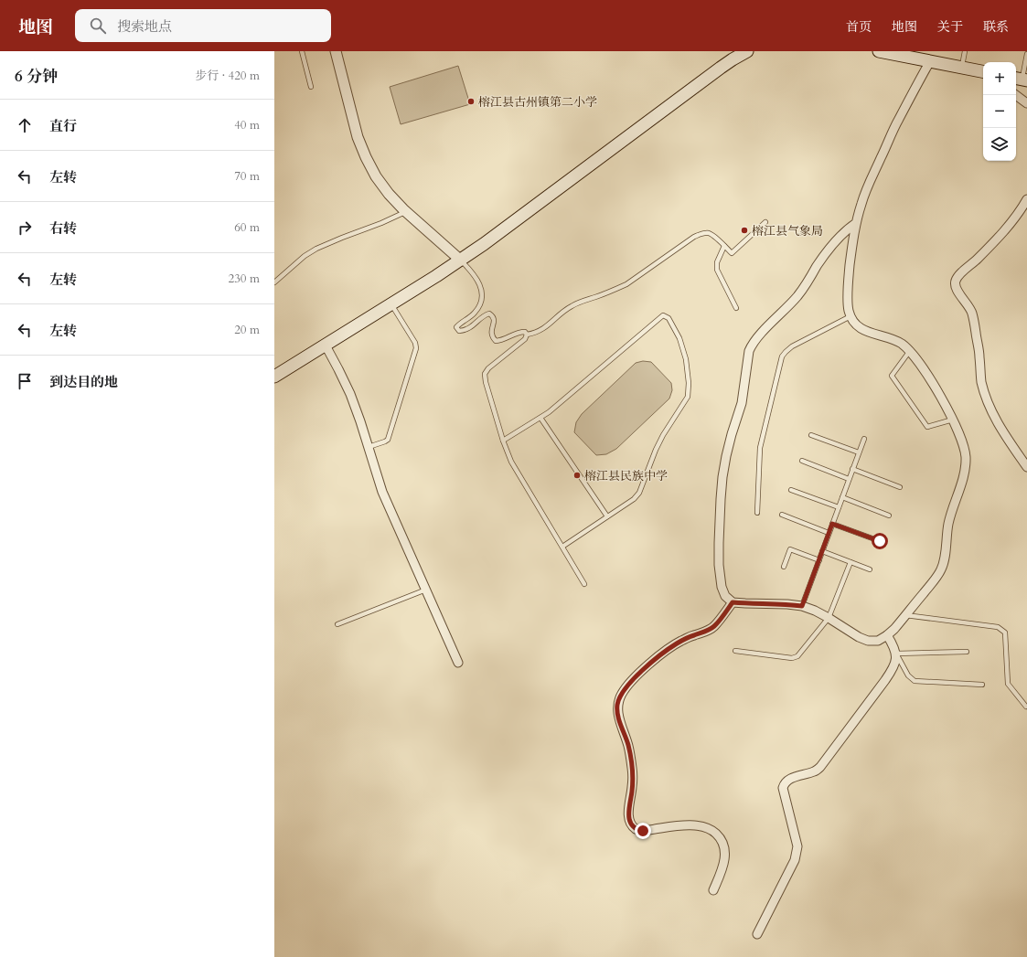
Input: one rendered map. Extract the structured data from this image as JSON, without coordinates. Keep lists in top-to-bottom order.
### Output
{
  "places": ["榕江县古州镇第二小学", "榕江县气象局", "榕江县民族中学"],
  "page": {
    "header": "地图",
    "search": "搜索地点",
    "nav": [
      "首页",
      "地图",
      "关于",
      "联系"
    ],
    "heading": ["6 分钟", "步行 · 420 m"],
    "map_buttons": ["+", "−"],
    "list": [
      ["直行", "40 m"],
      ["左转", "70 m"],
      ["右转", "60 m"],
      ["左转", "230 m"],
      ["左转", "20 m"],
      "到达目的地"
    ]
  }
}
